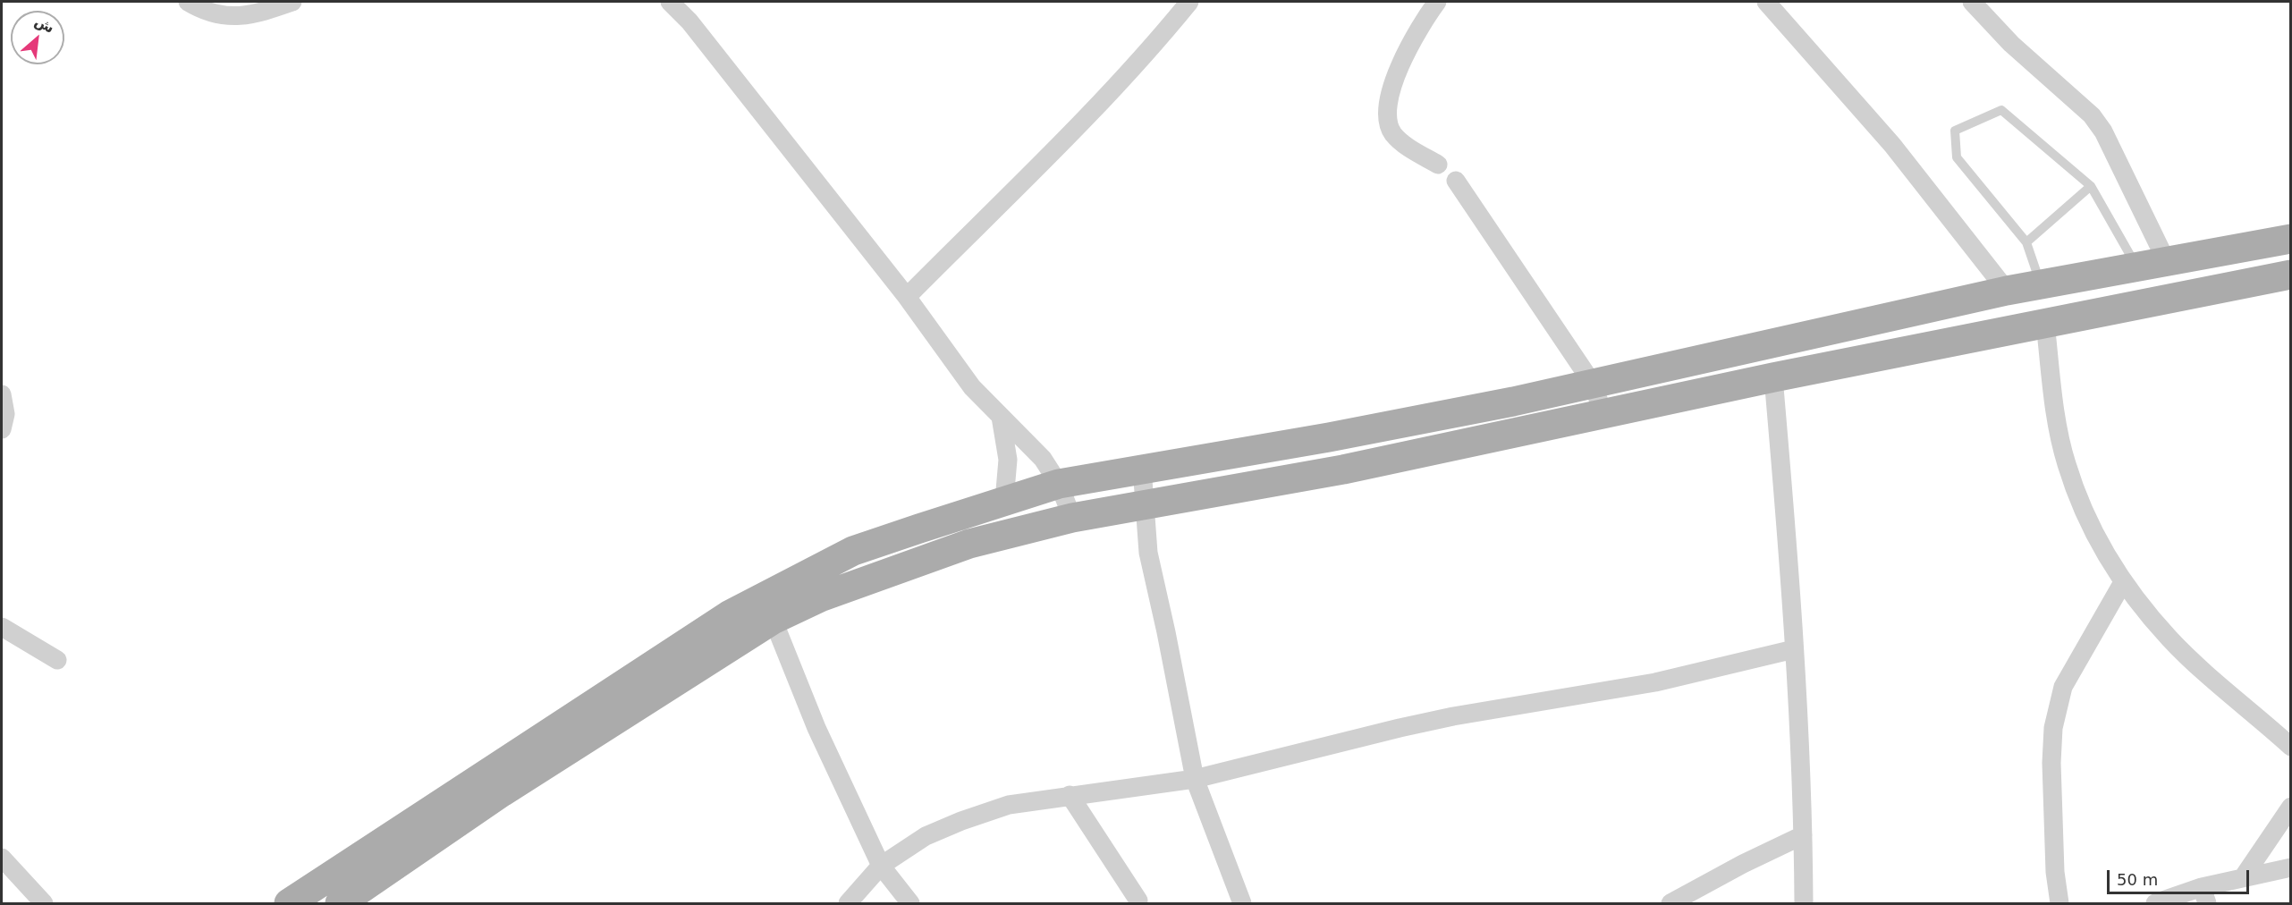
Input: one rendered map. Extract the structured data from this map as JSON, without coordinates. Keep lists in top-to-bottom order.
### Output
{
  "scale_bar": "50 m",
  "north": "top right"
}
